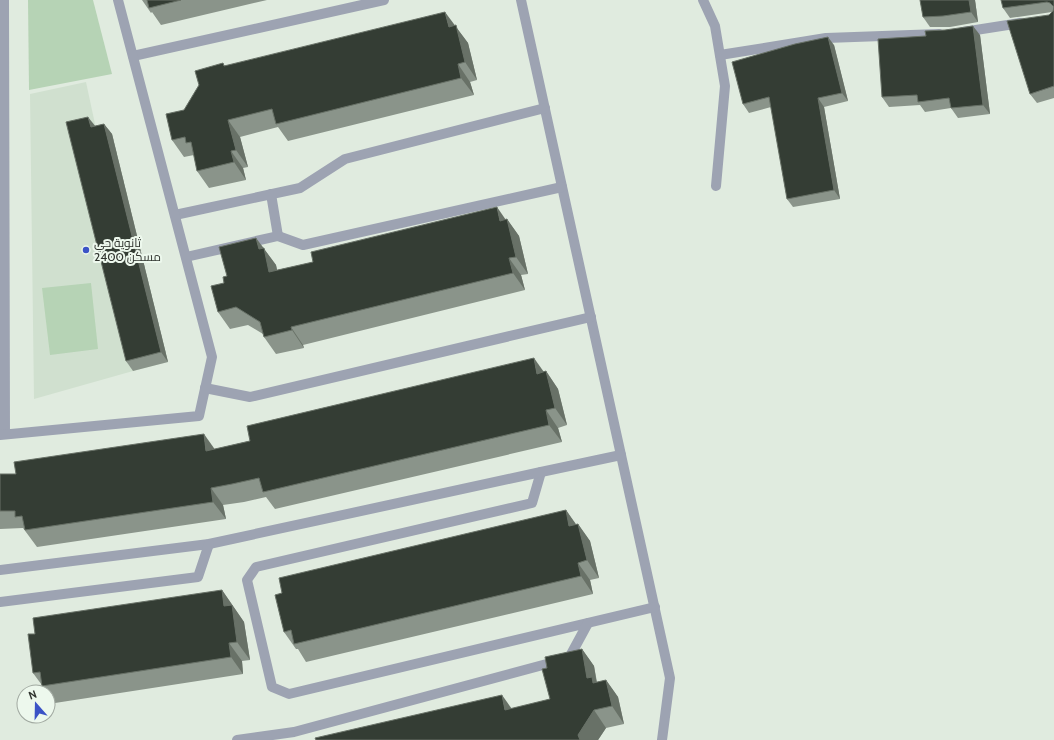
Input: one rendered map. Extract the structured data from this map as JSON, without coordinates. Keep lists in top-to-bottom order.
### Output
{
  "places": ["ثانوية حي 2400 مسكن"],
  "north": "top"
}
